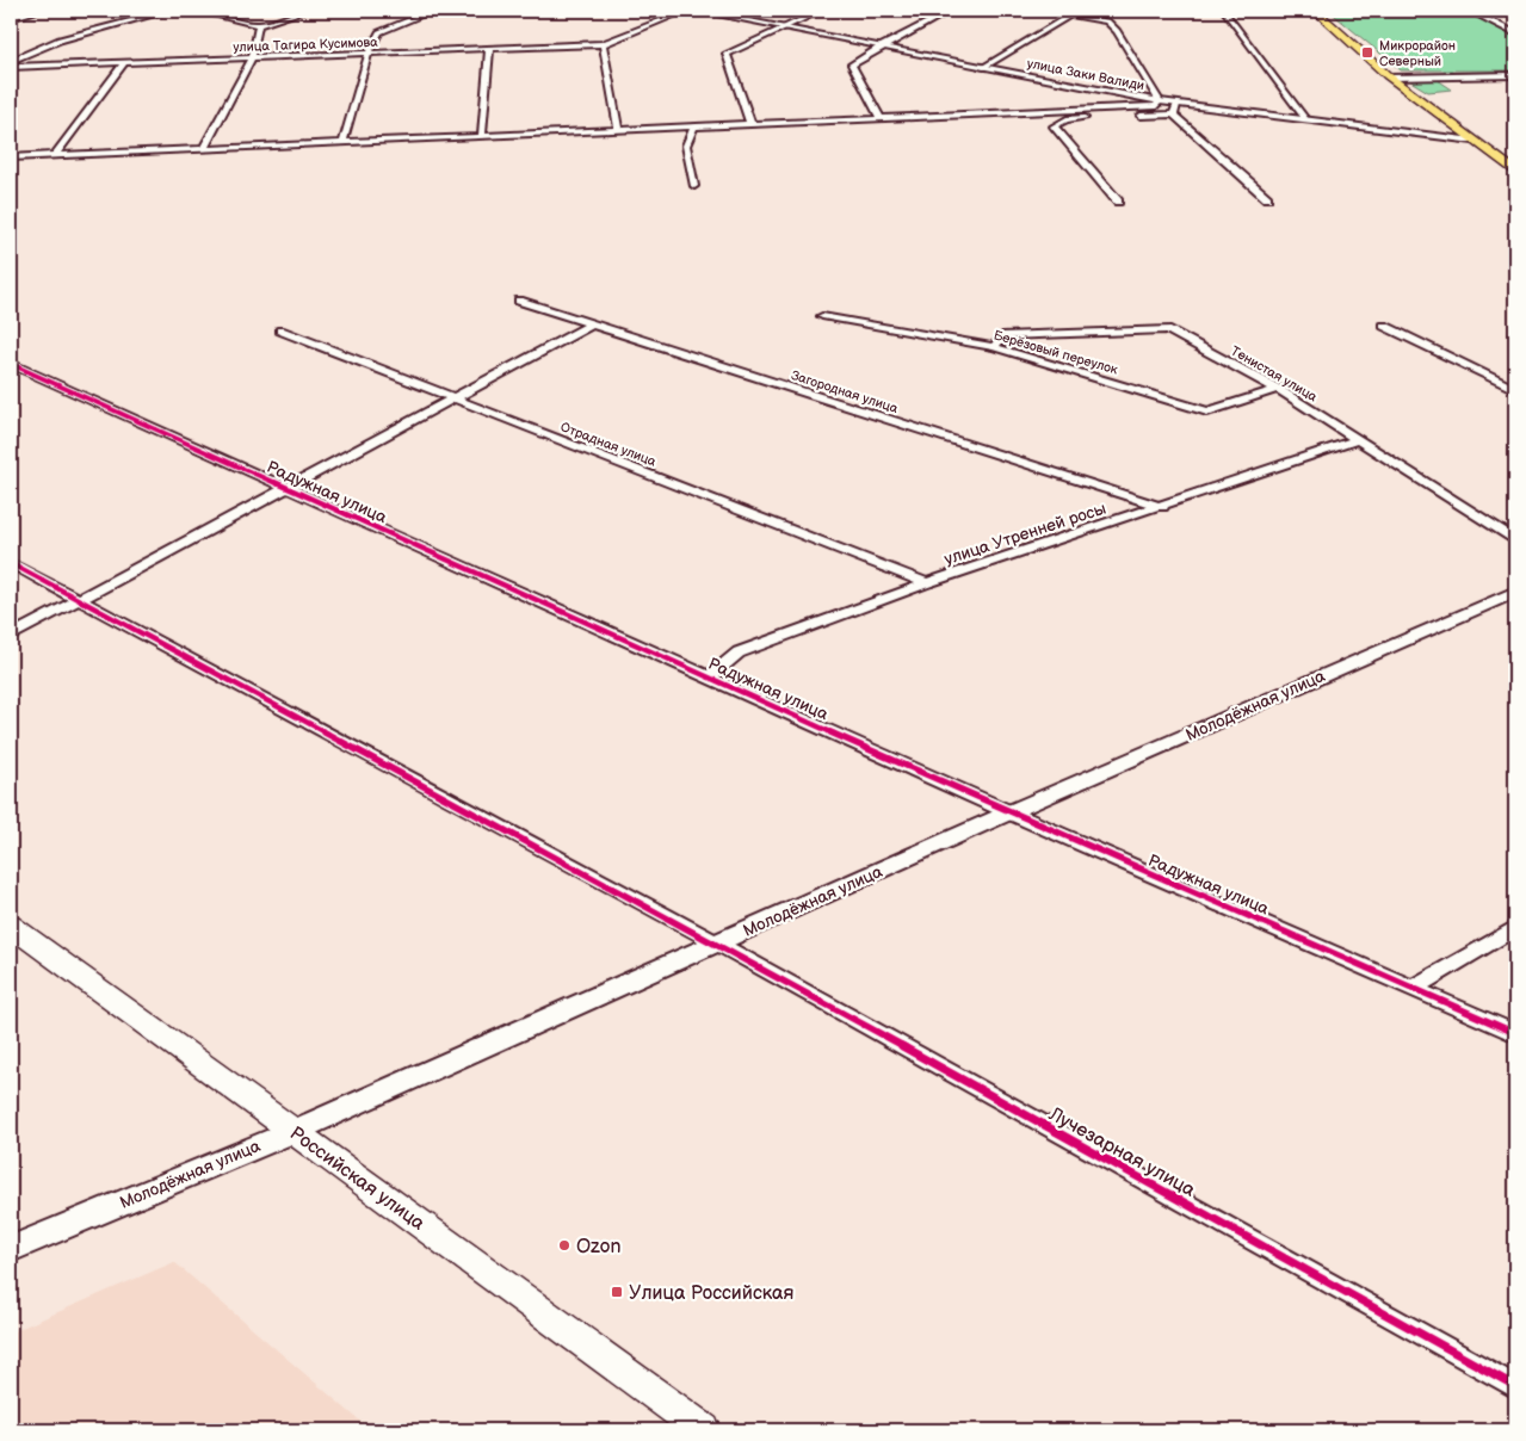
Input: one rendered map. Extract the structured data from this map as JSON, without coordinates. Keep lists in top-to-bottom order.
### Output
{
  "streets": {
    "main road": ["Российская улица"],
    "street": [
      "улица Тагира Кусимова",
      "улица Заки Валиди",
      "Берёзовый переулок",
      "Тенистая улица",
      "Загородная улица",
      "Отрадная улица",
      "Радужная улица",
      "улица Утренней росы",
      "Молодёжная улица",
      "Лучезарная улица"
    ]
  },
  "crossings": [
    ["Берёзовый переулок", "Тенистая улица"],
    ["Тенистая улица", "улица Утренней росы"],
    ["Загородная улица", "улица Утренней росы"],
    ["Отрадная улица", "улица Утренней росы"],
    ["Радужная улица", "улица Утренней росы"],
    ["Радужная улица", "Молодёжная улица"],
    ["Молодёжная улица", "Лучезарная улица"],
    ["Молодёжная улица", "Российская улица"]
  ],
  "places": {
    "transit": ["Микрорайон Северный", "Улица Российская"],
    "other": ["Ozon"]
  }
}
